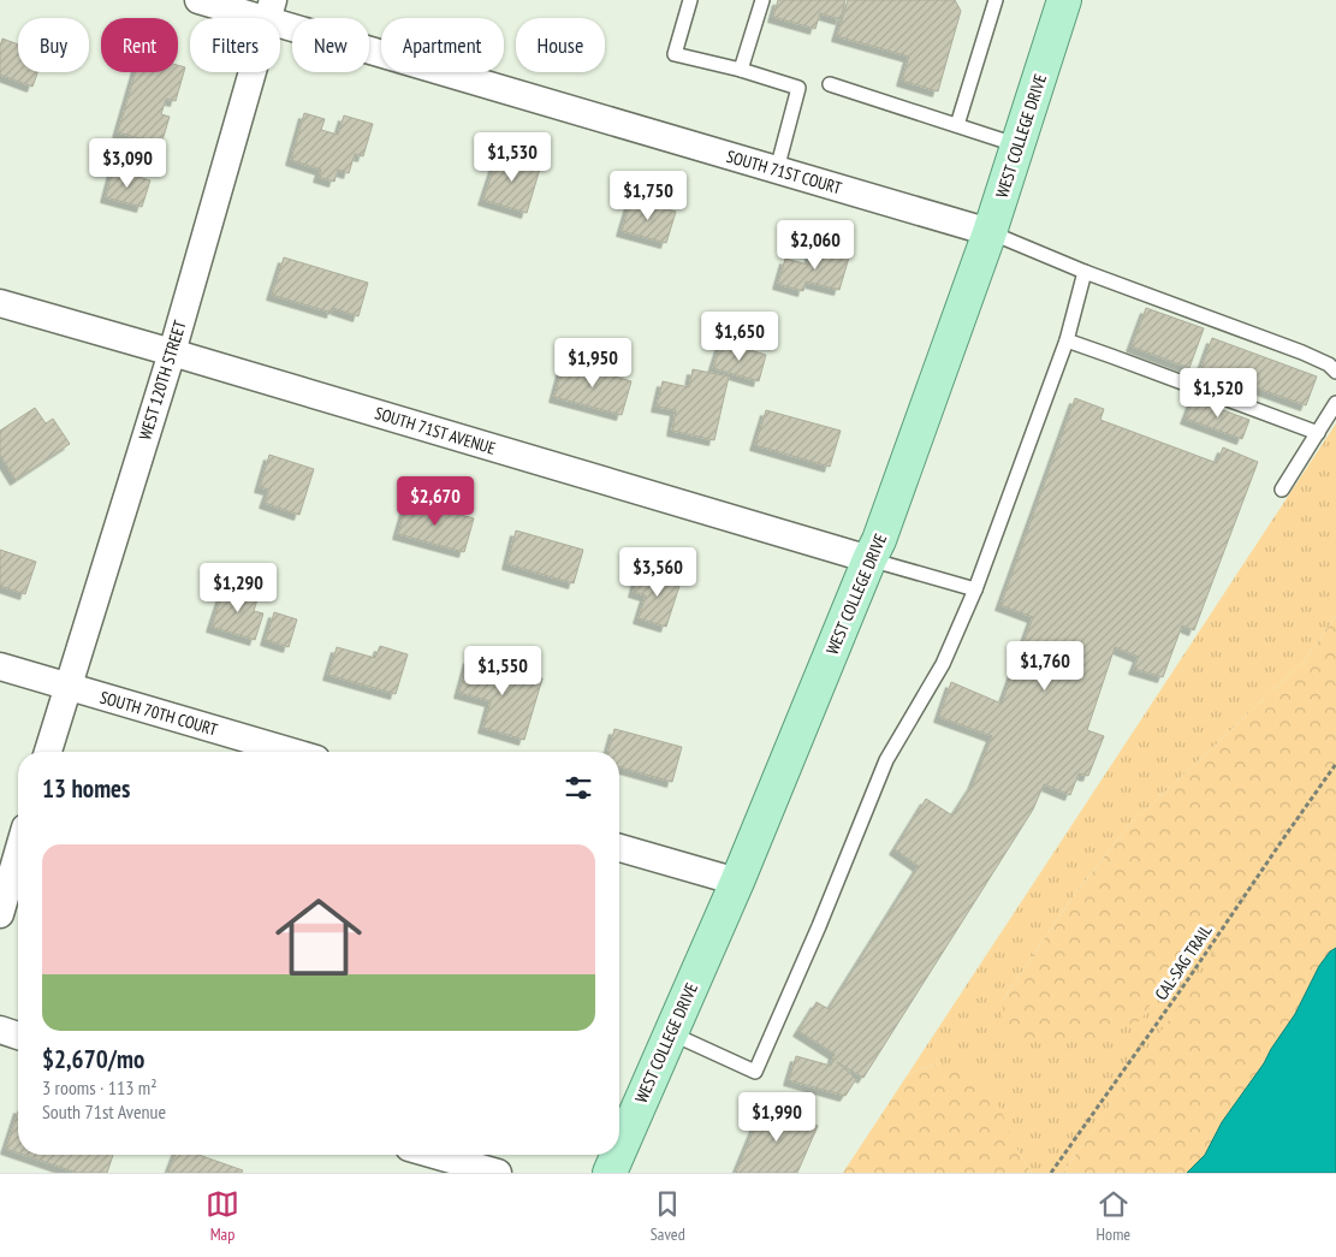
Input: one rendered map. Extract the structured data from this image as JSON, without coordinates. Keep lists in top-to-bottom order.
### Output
{
  "streets": {
    "main road": ["WEST COLLEGE DRIVE"],
    "street": [
      "SOUTH 71ST COURT",
      "WEST 120TH STREET",
      "SOUTH 71ST AVENUE",
      "SOUTH 70TH COURT"
    ],
    "path": ["CAL-SAG TRAIL"]
  },
  "crossings": [
    ["WEST COLLEGE DRIVE", "SOUTH 71ST COURT"],
    ["WEST COLLEGE DRIVE", "SOUTH 71ST AVENUE"],
    ["SOUTH 71ST COURT", "WEST 120TH STREET"],
    ["WEST 120TH STREET", "SOUTH 71ST AVENUE"],
    ["WEST 120TH STREET", "SOUTH 70TH COURT"]
  ],
  "page": {
    "chip": [
      "Buy",
      "Rent",
      "Filters",
      "New",
      "Apartment",
      "House"
    ],
    "price": [
      "$1,530",
      "$3,090",
      "$1,750",
      "$2,060",
      "$1,650",
      "$1,950",
      "$1,520",
      "$2,670",
      "$3,560",
      "$1,290",
      "$1,760",
      "$1,550",
      "$1,990"
    ],
    "heading": "13 homes",
    "list": [
      {
        "name": "$2,670/mo",
        "note": "3 rooms · 113 m² · South 71st Avenue"
      }
    ],
    "tabs": ["Map", "Saved", "Home"]
  }
}
